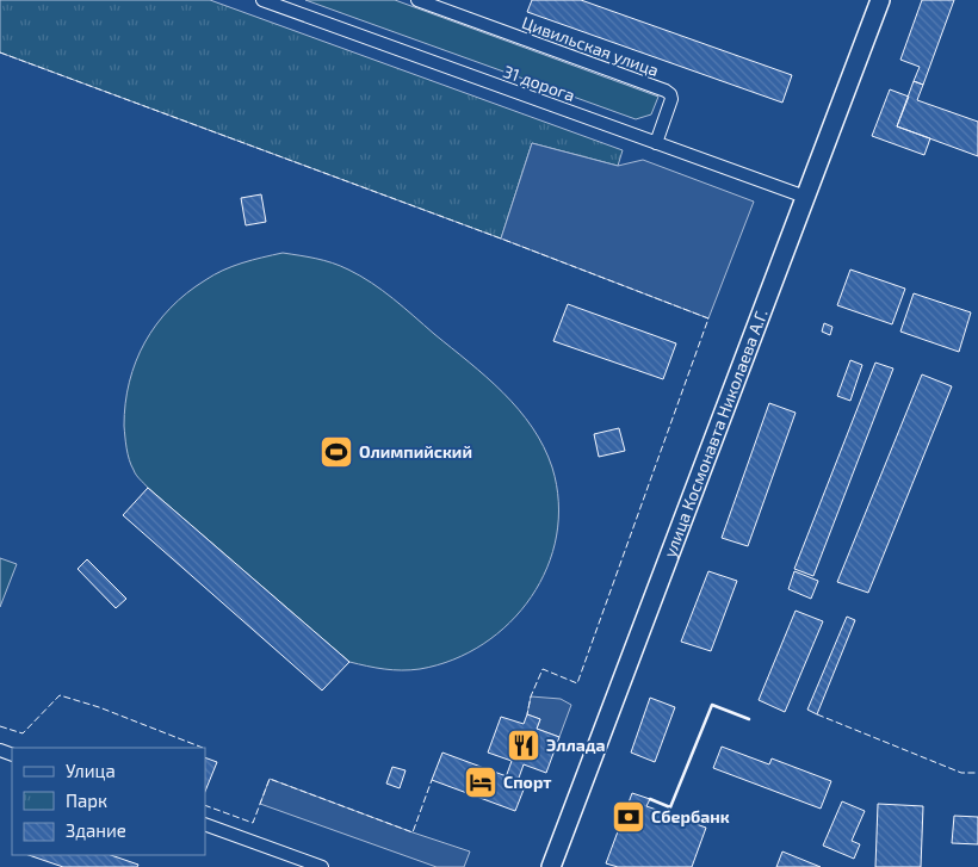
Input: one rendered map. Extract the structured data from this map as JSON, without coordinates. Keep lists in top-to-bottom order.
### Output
{
  "streets": {
    "street": ["Цивильская улица", "31 дорога", "улица Космонавта Николаева А.Г."]
  },
  "crossings": [
    ["Цивильская улица", "31 дорога"],
    ["31 дорога", "улица Космонавта Николаева А.Г."]
  ],
  "places": {
    "sports": ["Олимпийский"],
    "restaurant": ["Эллада"],
    "hotel": ["Спорт"],
    "bank": ["Сбербанк"]
  },
  "legend": ["Улица", "Парк", "Здание"]
}
